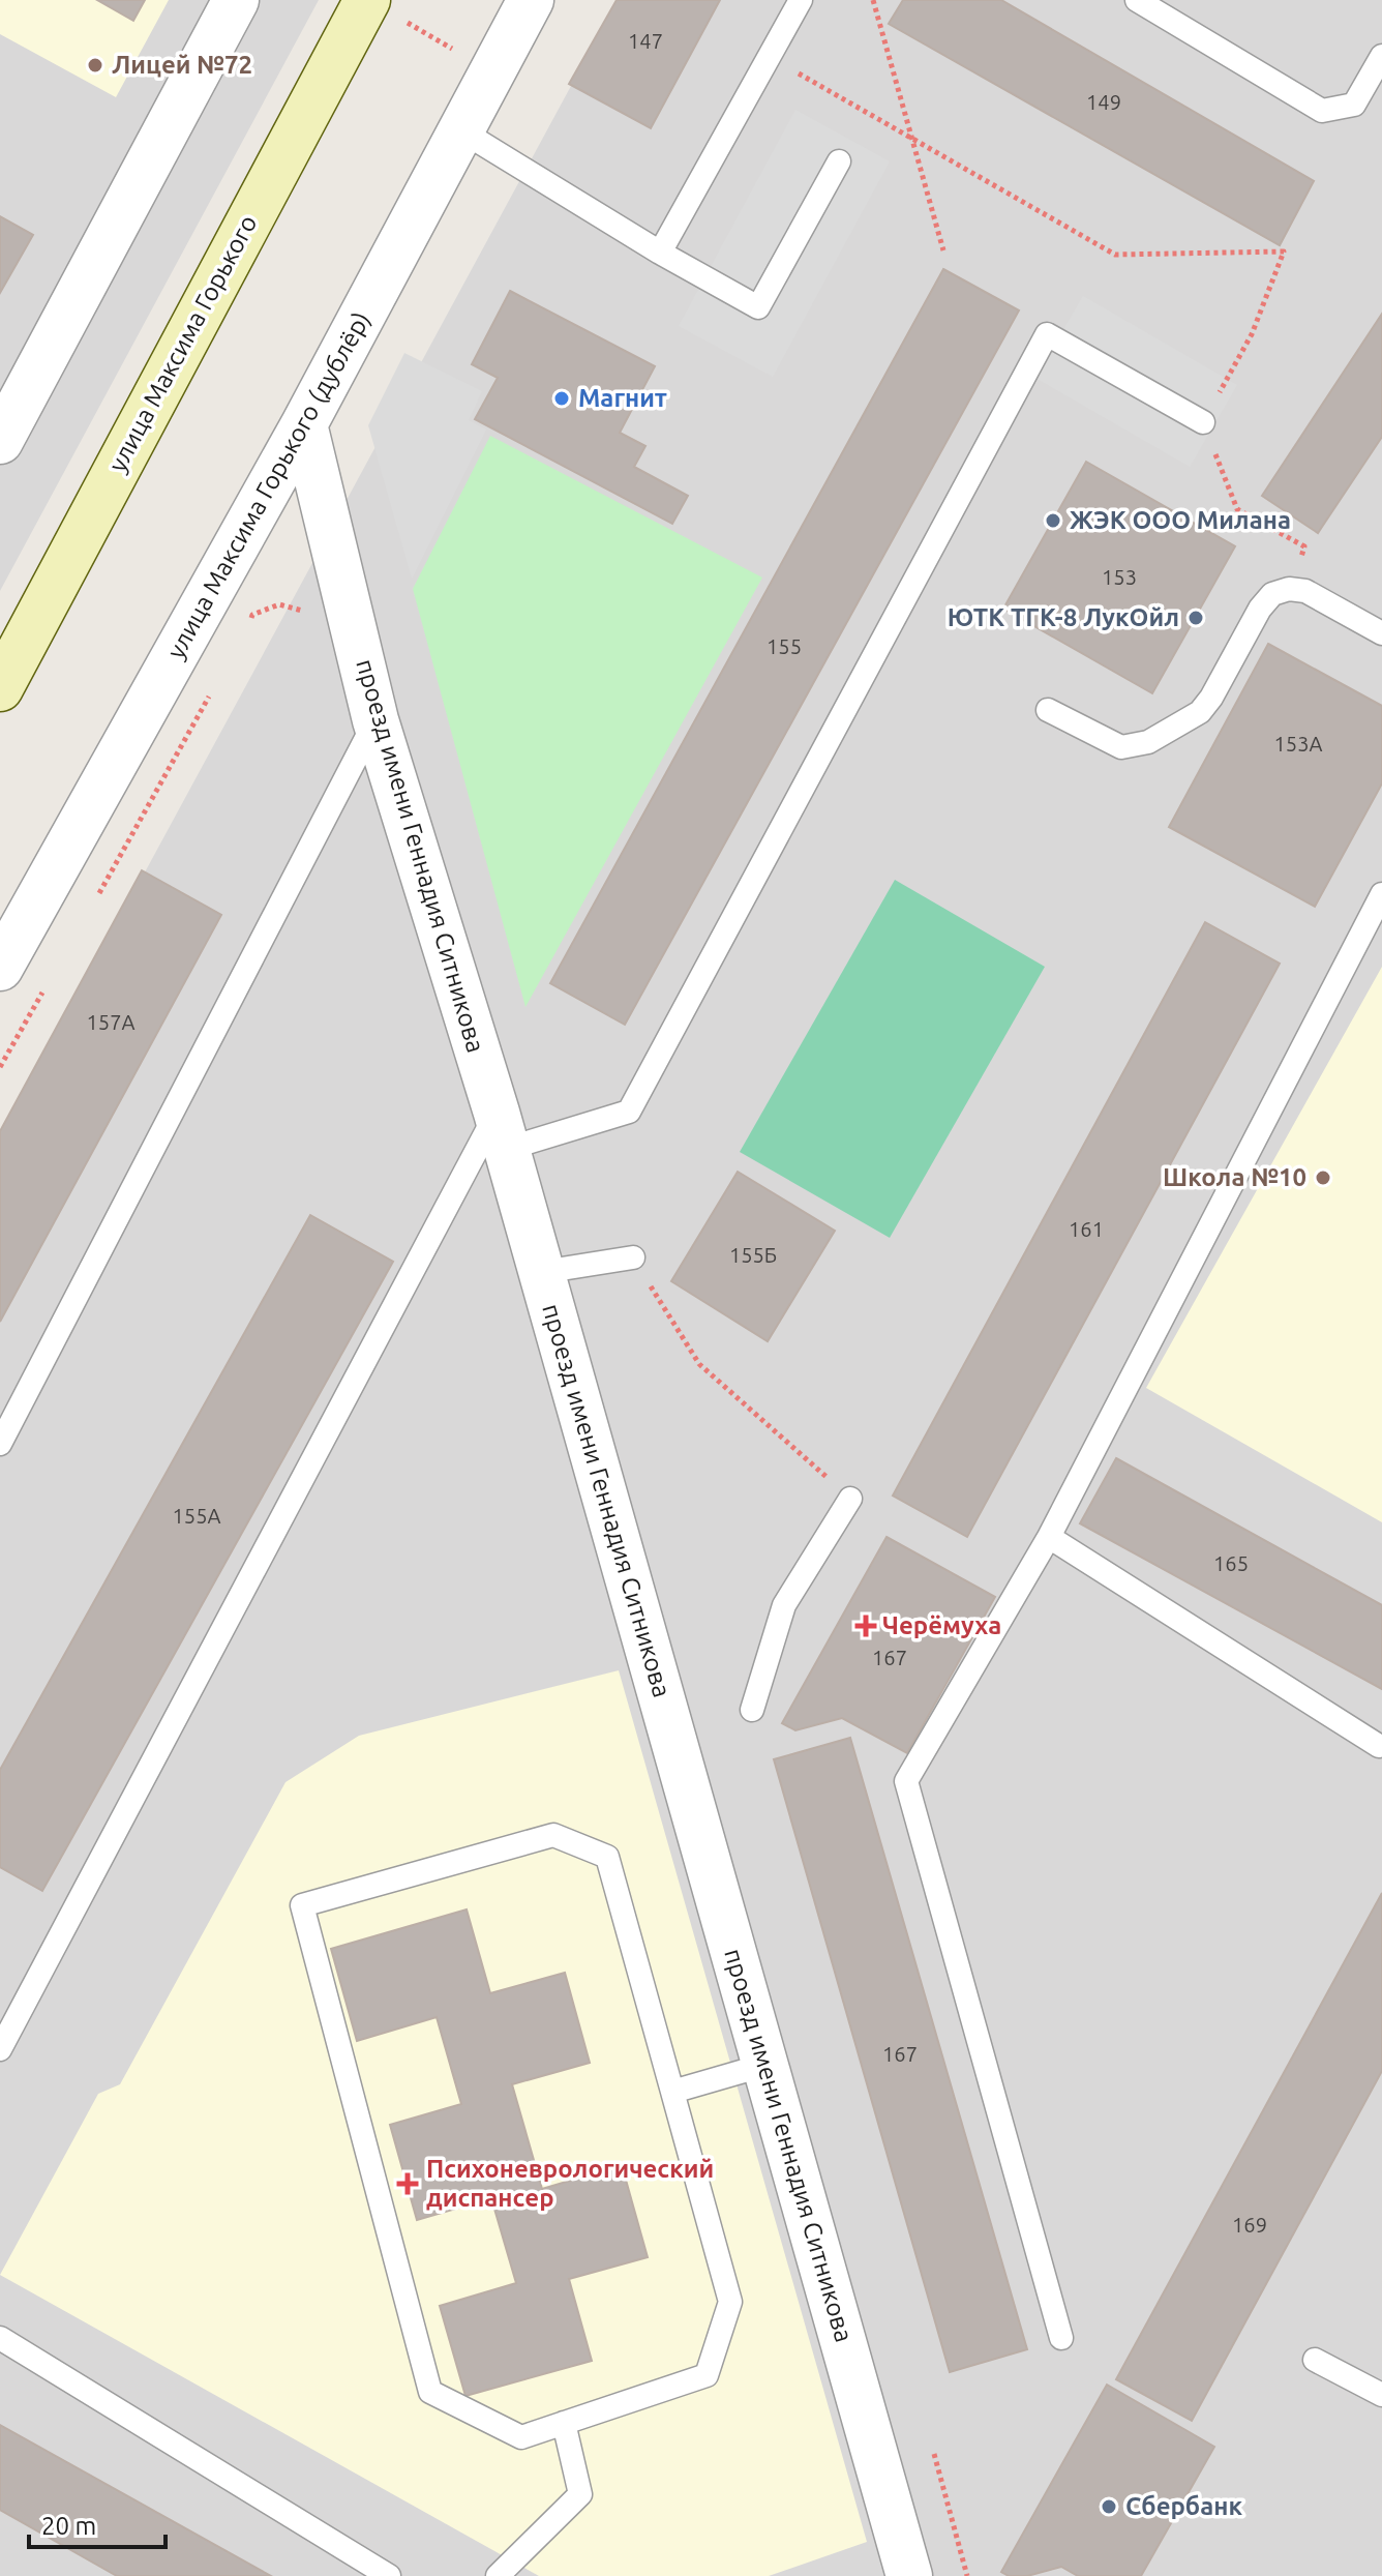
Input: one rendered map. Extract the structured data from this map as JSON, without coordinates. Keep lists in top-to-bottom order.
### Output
{
  "streets": {
    "street": ["улица Максима Горького", "улица Максима Горького (дублёр)", "проезд имени Геннадия Ситникова"]
  },
  "crossings": [
    ["улица Максима Горького (дублёр)", "проезд имени Геннадия Ситникова"]
  ],
  "places": {
    "other": [
      "Лицей №72",
      "Магнит",
      "ЖЭК ООО Милана",
      "ЮТК ТГК-8 ЛукОйл",
      "Школа №10",
      "Сбербанк"
    ],
    "health": ["Черёмуха", "Психоневрологический диспансер"]
  },
  "house_numbers": [
    "147",
    "149",
    "153",
    "155",
    "153А",
    "157А",
    "161",
    "155Б",
    "155А",
    "165",
    "167",
    "167",
    "169"
  ],
  "scale_bar": "20 m"
}
